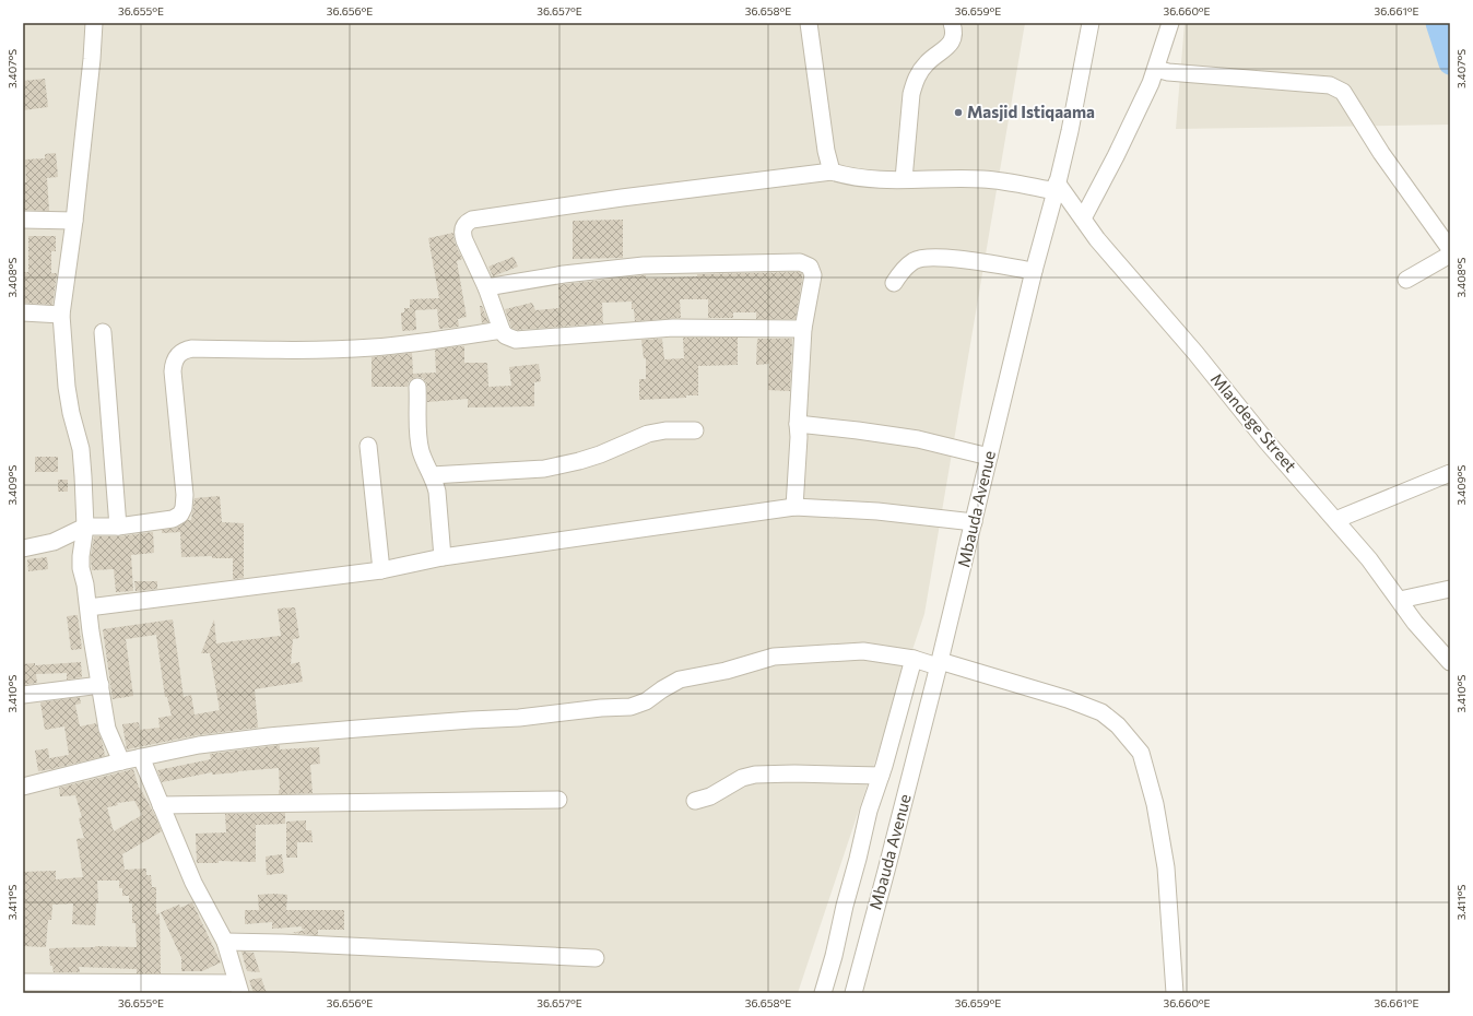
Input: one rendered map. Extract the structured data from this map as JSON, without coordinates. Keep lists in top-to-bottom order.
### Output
{
  "streets": {
    "street": ["Mlandege Street", "Mbauda Avenue"]
  },
  "crossings": [
    ["Mlandege Street", "Mbauda Avenue"]
  ],
  "places": ["Masjid Istiqaama"],
  "coordinates": [
    "36.655°E",
    "36.656°E",
    "36.657°E",
    "36.658°E",
    "36.659°E",
    "36.660°E",
    "36.661°E",
    "3.407°S",
    "3.408°S",
    "3.409°S",
    "3.410°S",
    "3.411°S"
  ]
}
